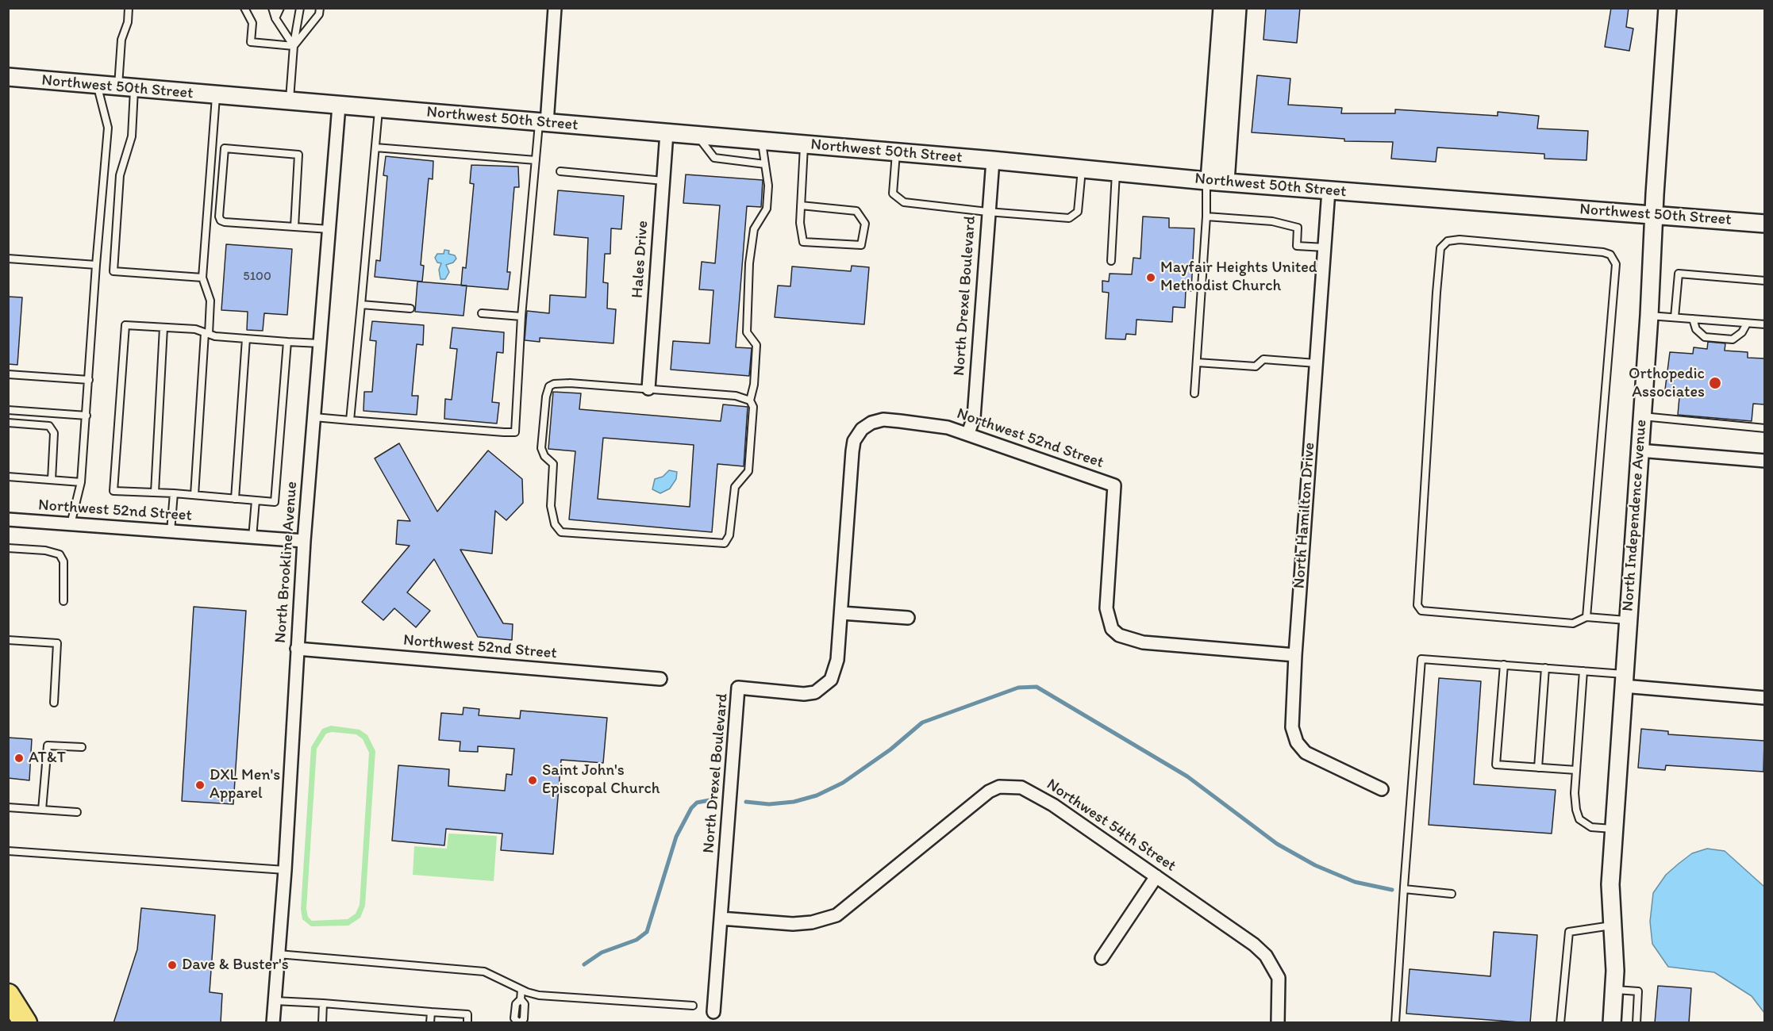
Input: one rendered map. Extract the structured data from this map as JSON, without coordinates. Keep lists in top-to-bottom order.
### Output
{
  "streets": {
    "main road": ["Northwest 50th Street", "North Independence Avenue"],
    "street": [
      "Hales Drive",
      "North Drexel Boulevard",
      "Northwest 52nd Street",
      "North Hamilton Drive",
      "North Brookline Avenue",
      "Northwest 54th Street"
    ]
  },
  "crossings": [
    ["Northwest 50th Street", "Hales Drive"],
    ["Northwest 50th Street", "North Drexel Boulevard"],
    ["Northwest 50th Street", "North Hamilton Drive"],
    ["Northwest 50th Street", "North Independence Avenue"],
    ["Northwest 50th Street", "North Brookline Avenue"],
    ["North Drexel Boulevard", "Northwest 52nd Street"],
    ["North Drexel Boulevard", "Northwest 54th Street"],
    ["Northwest 52nd Street", "North Hamilton Drive"],
    ["Northwest 52nd Street", "North Brookline Avenue"]
  ],
  "places": [
    "Mayfair Heights United Methodist Church",
    "Orthopedic Associates",
    "AT&T",
    "Saint John's Episcopal Church",
    "DXL Men's Apparel",
    "Dave & Buster's"
  ],
  "house_numbers": ["5100"]
}
